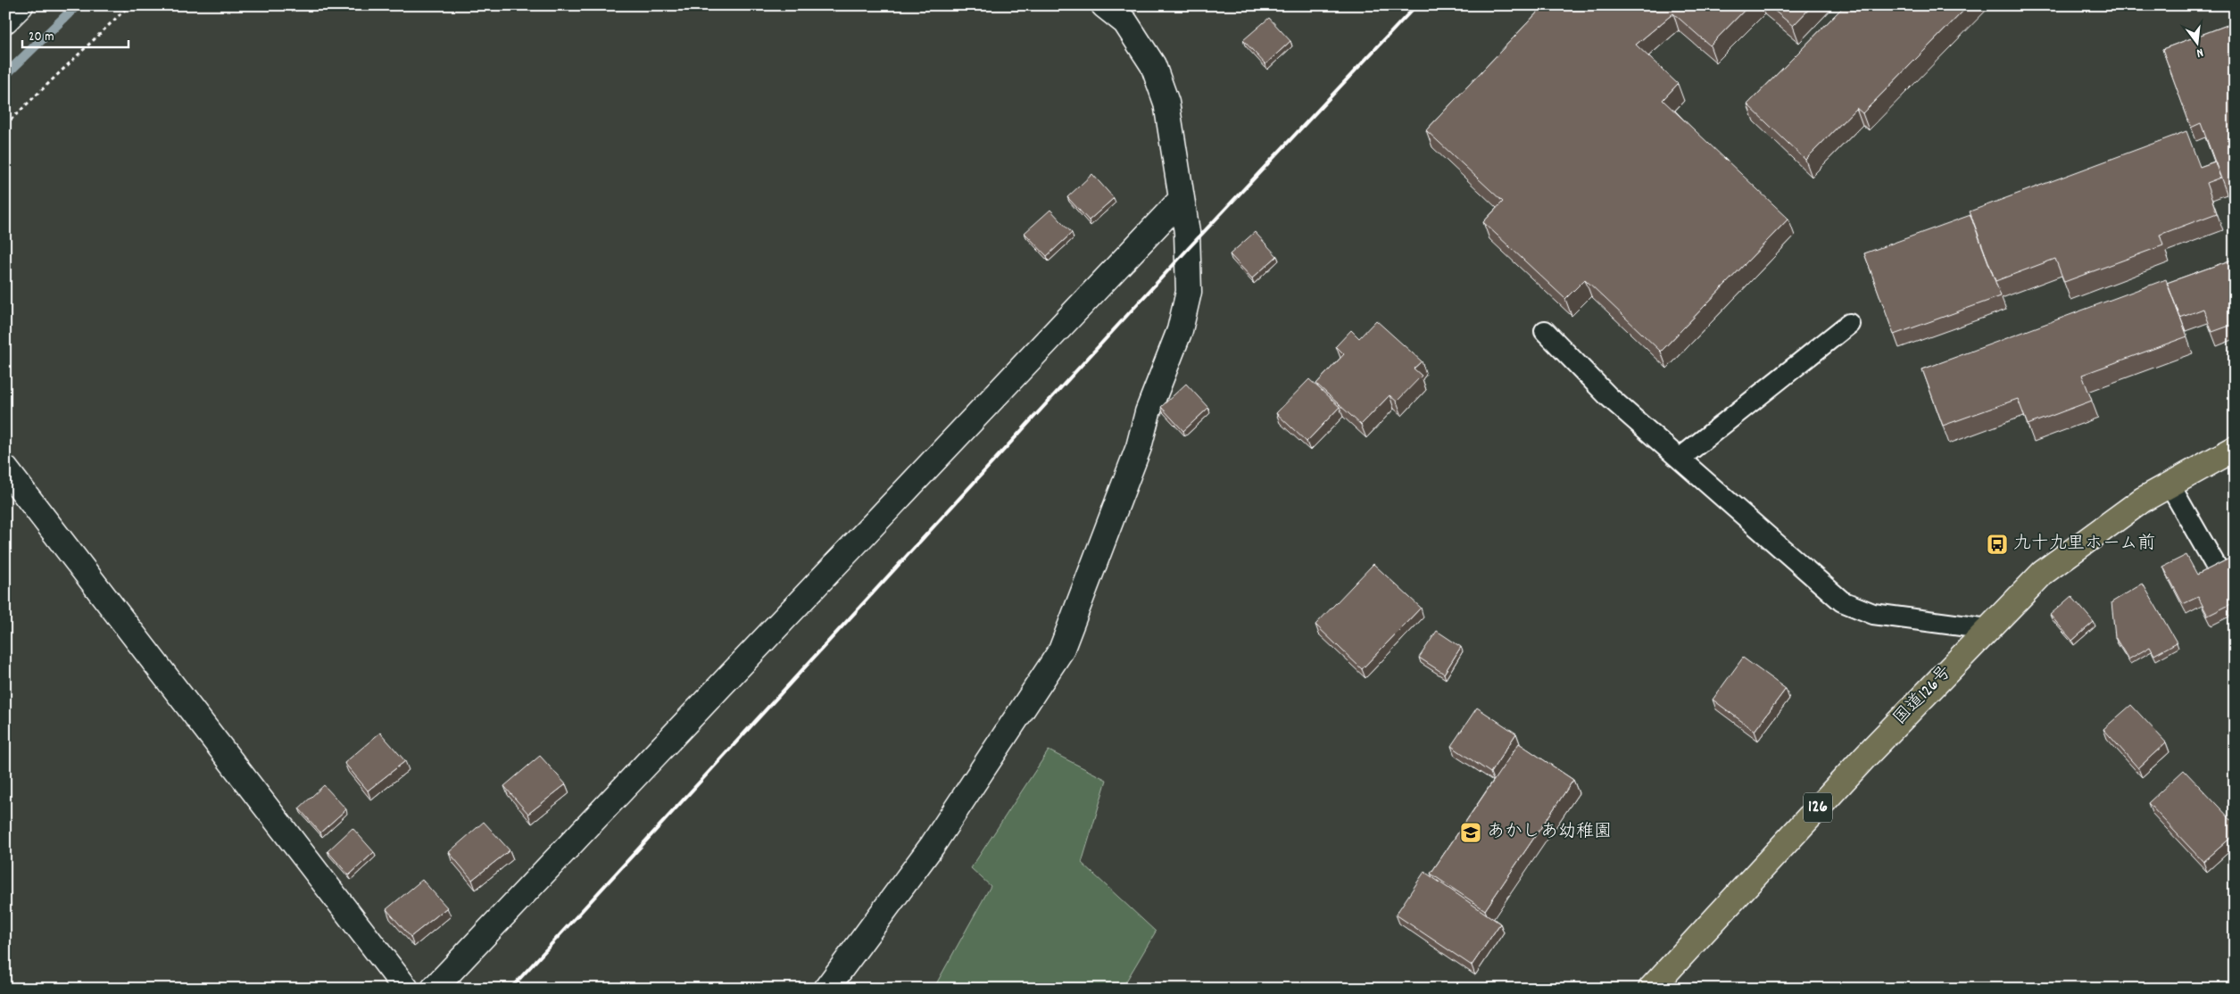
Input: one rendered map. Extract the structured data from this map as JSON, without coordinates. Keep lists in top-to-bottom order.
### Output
{
  "streets": {
    "highway": ["国道126号", "126"]
  },
  "places": {
    "bus stop": ["九十九里ホーム前"],
    "school or university": ["あかしあ幼稚園"]
  },
  "scale_bar": "20 m",
  "north": "bottom"
}
